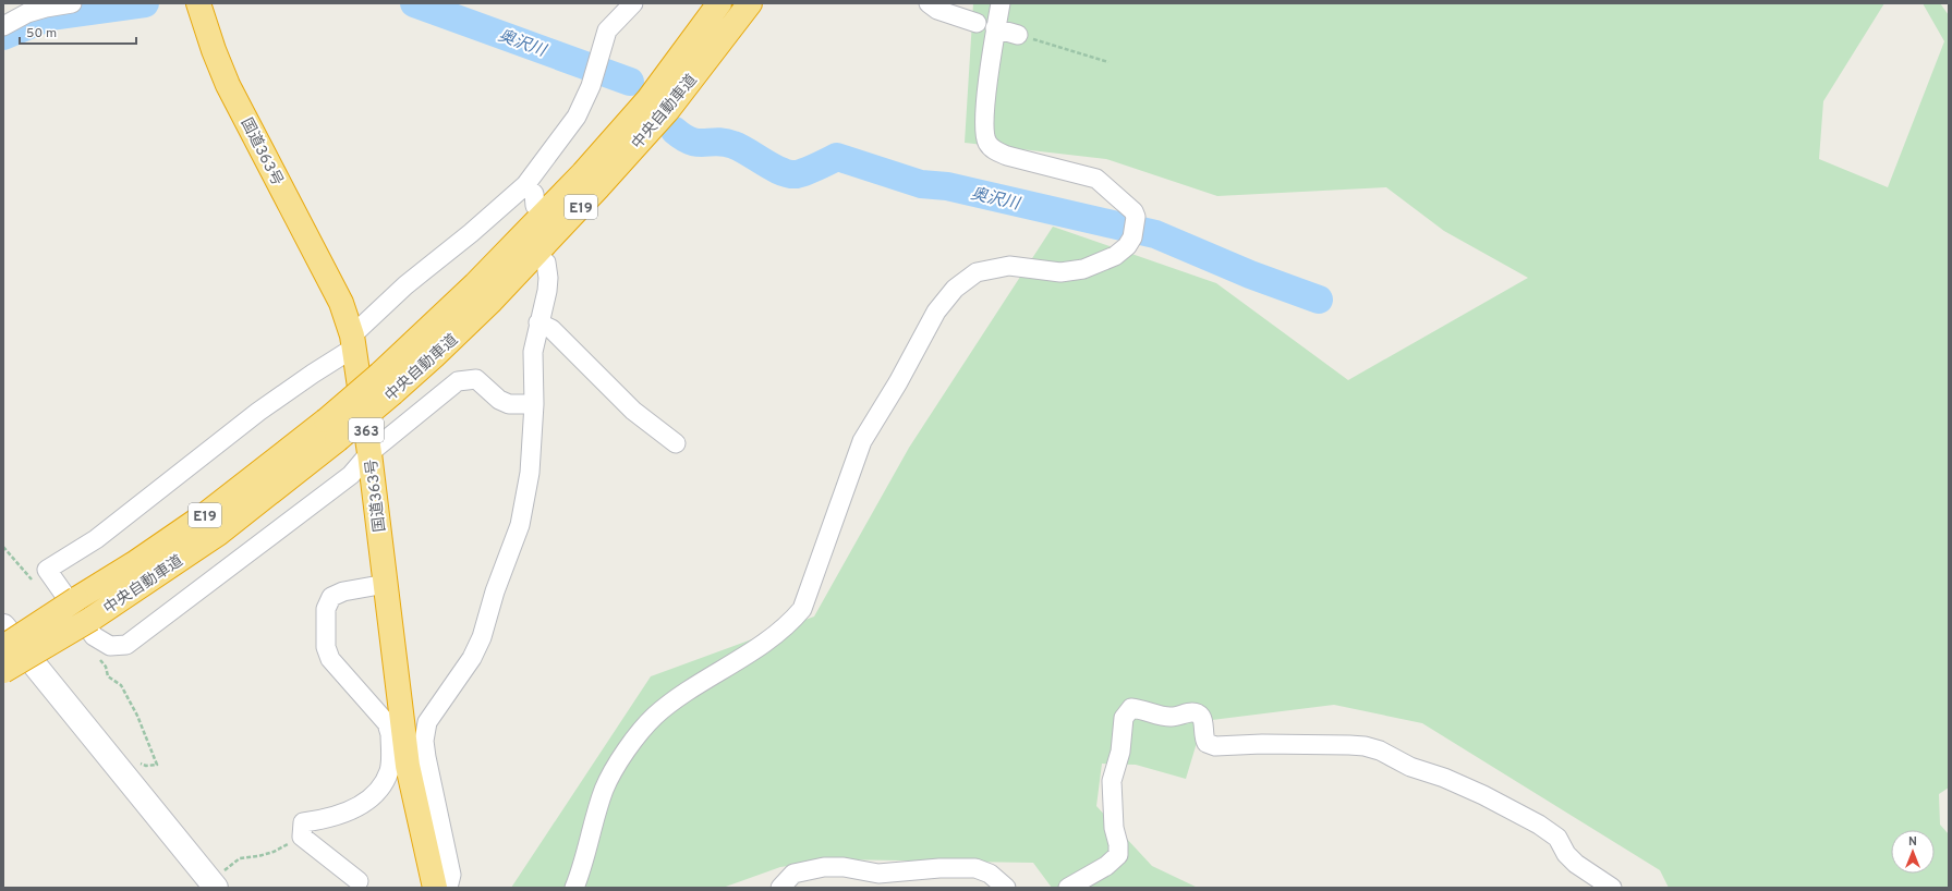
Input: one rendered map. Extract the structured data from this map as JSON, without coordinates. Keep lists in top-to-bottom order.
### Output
{
  "streets": {
    "highway": [
      "中央自動車道",
      "国道363号",
      "E19",
      "363"
    ]
  },
  "water": ["奥沢川"],
  "scale_bar": "50 m",
  "north": "top"
}
